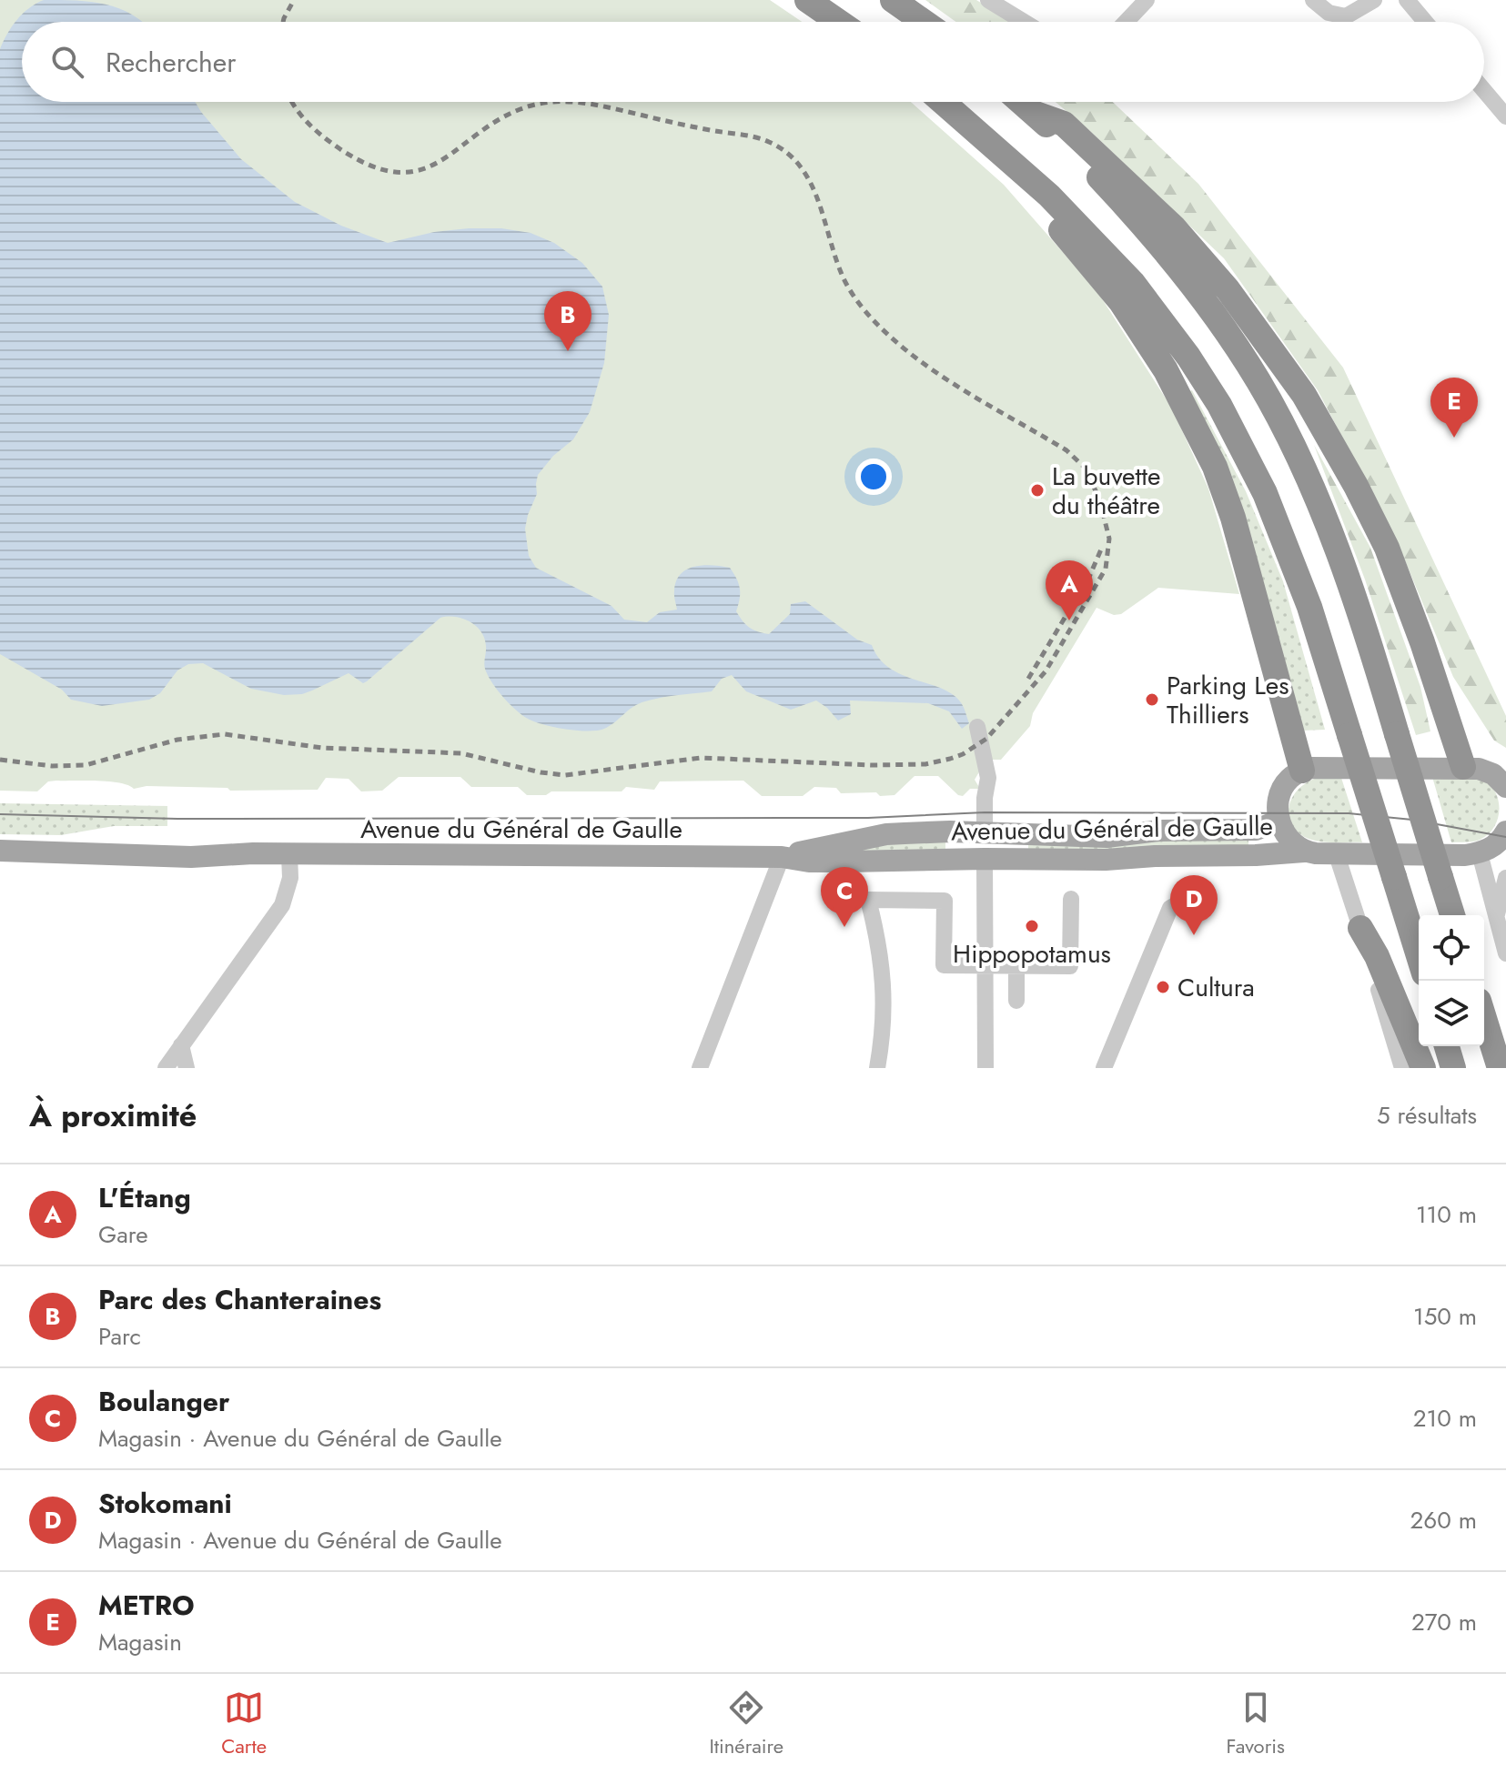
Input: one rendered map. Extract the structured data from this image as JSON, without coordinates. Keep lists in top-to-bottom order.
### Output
{
  "streets": {
    "main road": ["Avenue du Général de Gaulle"]
  },
  "places": [
    "La buvette du théâtre",
    "Parking Les Thilliers",
    "Hippopotamus",
    "Cultura"
  ],
  "page": {
    "search": "Rechercher",
    "pins": [
      "B",
      "E",
      "A",
      "C",
      "D"
    ],
    "heading": ["À proximité", "5 résultats"],
    "list": [
      {
        "mark": "A",
        "name": "L'Étang",
        "note": "Gare",
        "value": "110 m"
      },
      {
        "mark": "B",
        "name": "Parc des Chanteraines",
        "note": "Parc",
        "value": "150 m"
      },
      {
        "mark": "C",
        "name": "Boulanger",
        "note": "Magasin · Avenue du Général de Gaulle",
        "value": "210 m"
      },
      {
        "mark": "D",
        "name": "Stokomani",
        "note": "Magasin · Avenue du Général de Gaulle",
        "value": "260 m"
      },
      {
        "mark": "E",
        "name": "METRO",
        "note": "Magasin",
        "value": "270 m"
      }
    ],
    "nav": ["Carte", "Itinéraire", "Favoris"]
  }
}
